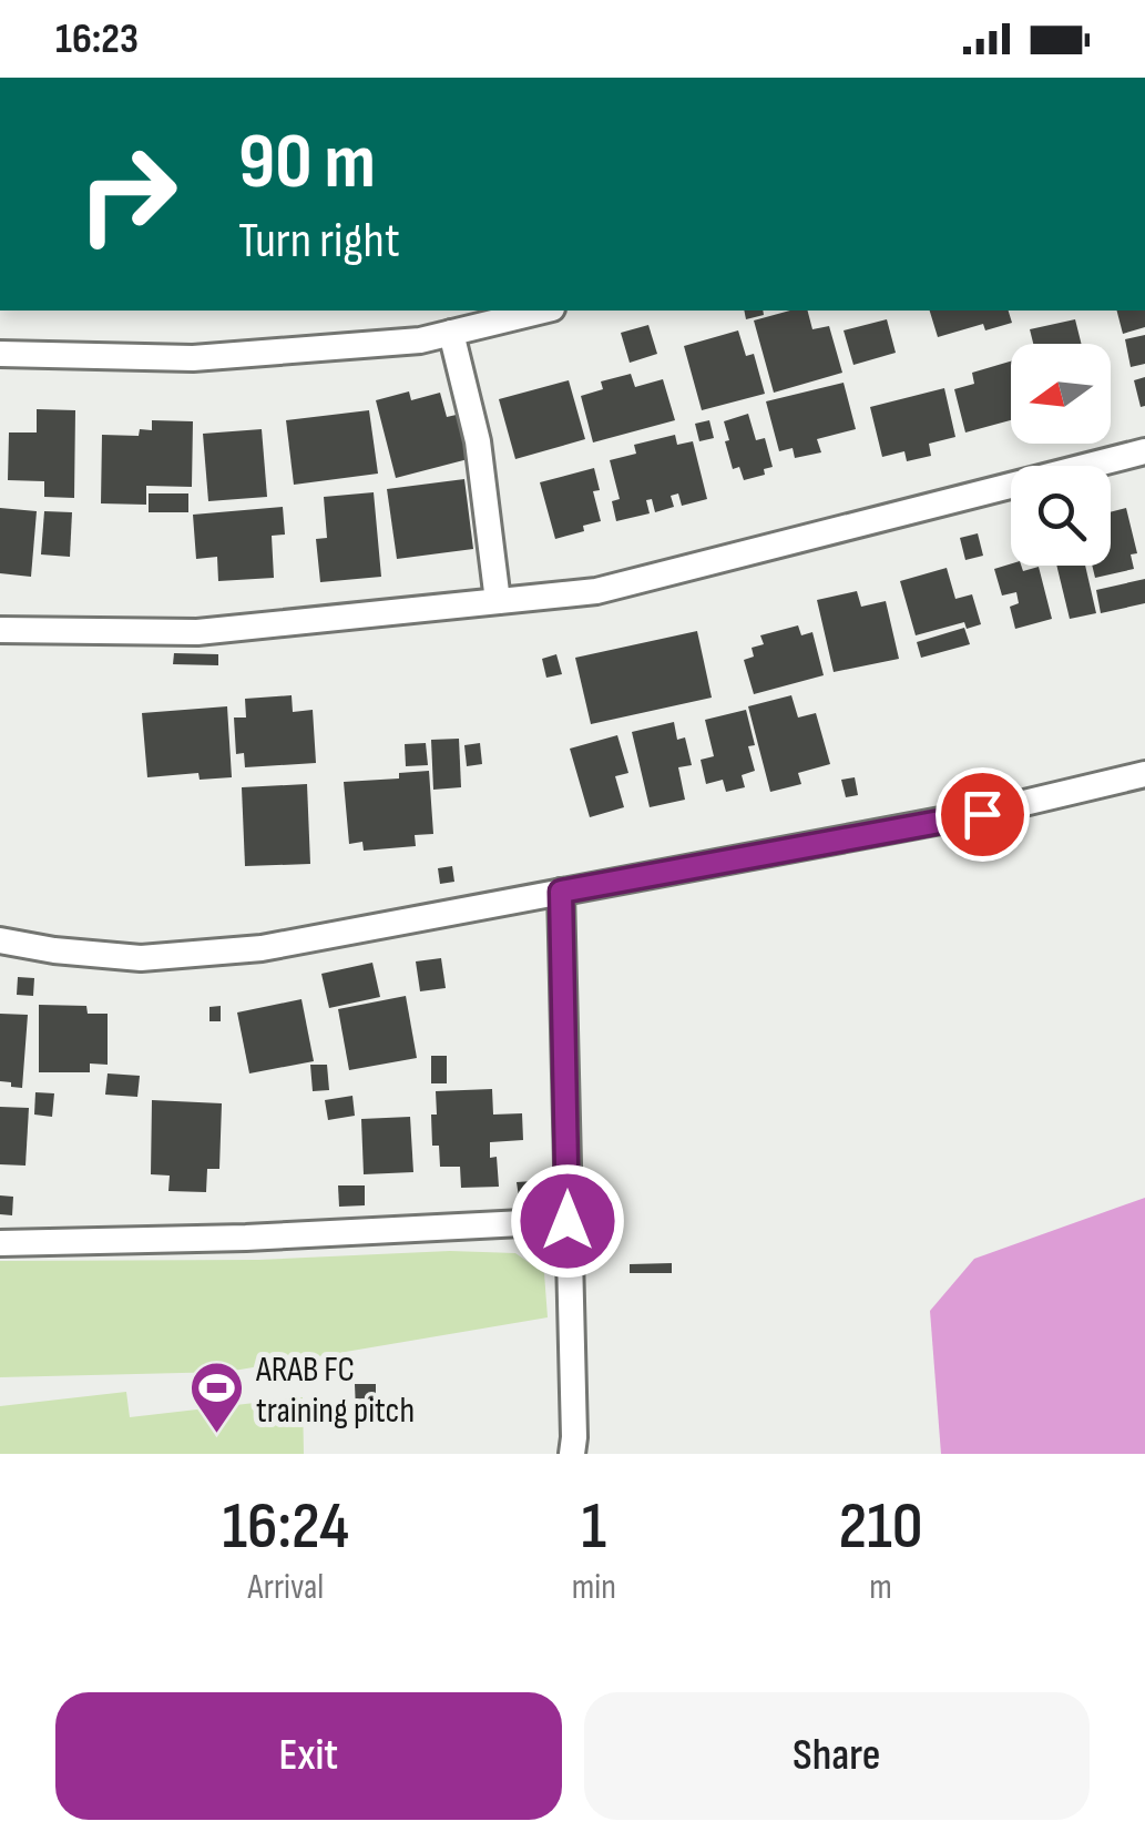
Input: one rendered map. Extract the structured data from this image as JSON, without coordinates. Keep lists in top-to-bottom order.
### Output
{
  "places": {
    "sports": ["ARAB FC training pitch"]
  },
  "north": "left",
  "page": {
    "status": "16:23",
    "turn": ["90 m", "Turn right"],
    "eta": [
      "16:24",
      "Arrival",
      "1",
      "min",
      "210",
      "m"
    ],
    "buttons": ["Exit", "Share"]
  }
}
